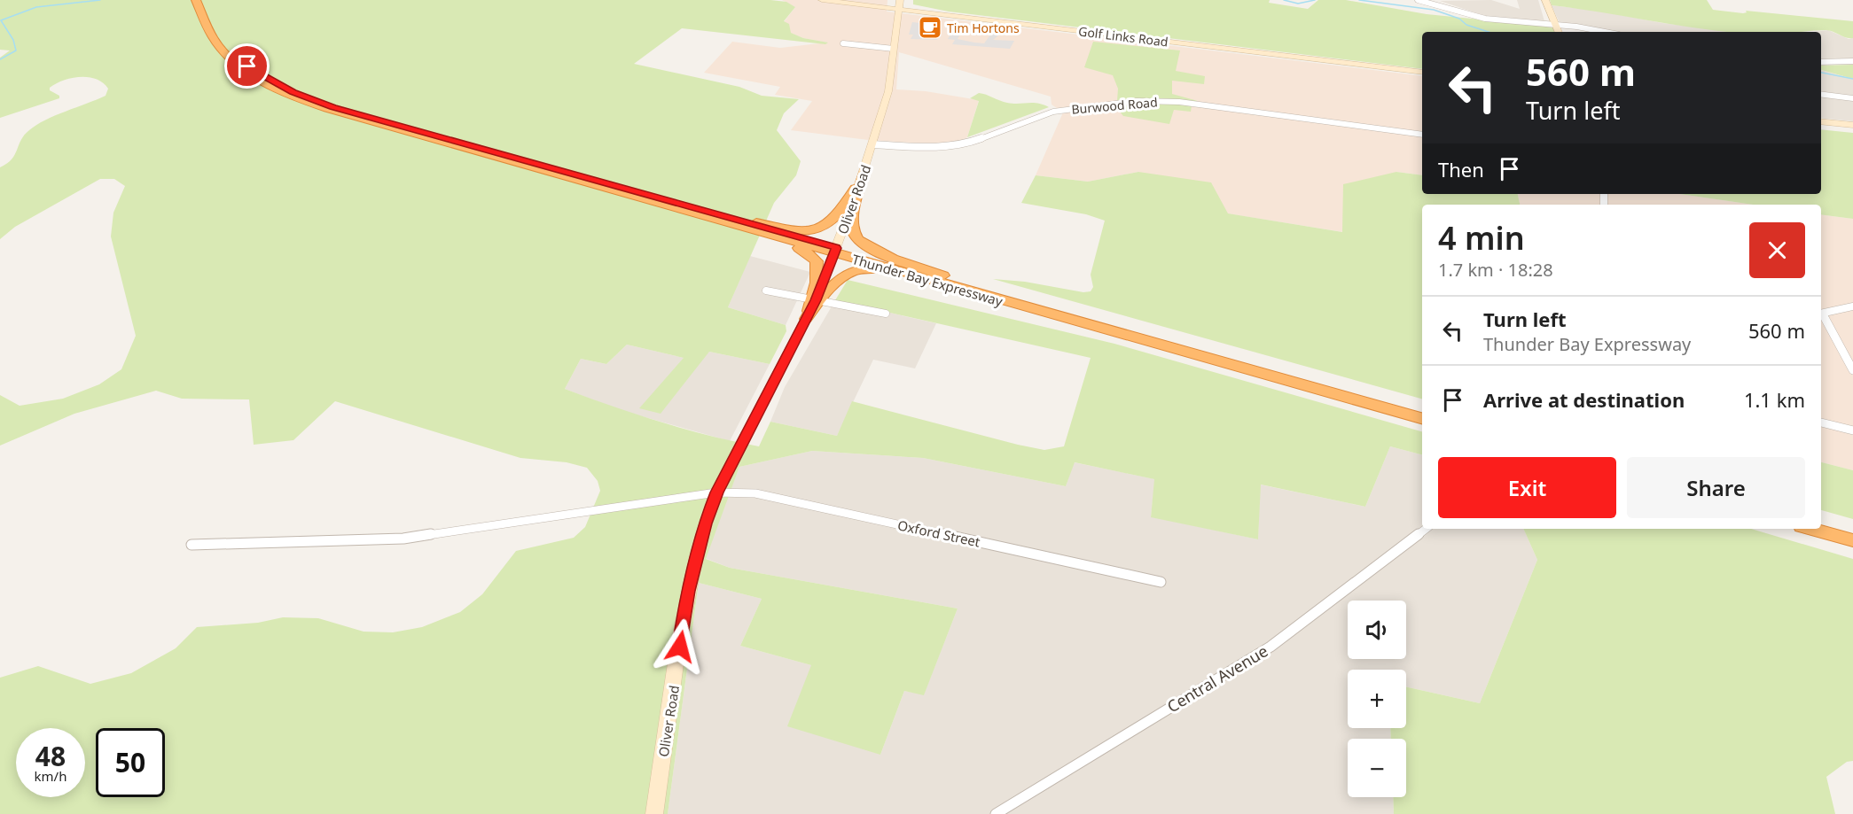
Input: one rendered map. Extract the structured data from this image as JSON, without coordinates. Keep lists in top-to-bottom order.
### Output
{
  "streets": {
    "highway": ["Thunder Bay Expressway"],
    "main road": ["Golf Links Road", "Oliver Road"],
    "street": ["Burwood Road", "Oxford Street", "Central Avenue"]
  },
  "crossings": [
    ["Golf Links Road", "Oliver Road"],
    ["Burwood Road", "Oliver Road"],
    ["Oliver Road", "Thunder Bay Expressway"],
    ["Oliver Road", "Oxford Street"]
  ],
  "places": {
    "cafe": ["Tim Hortons"]
  },
  "page": {
    "turn": ["560 m", "Turn left"],
    "then": "Then",
    "heading": ["4 min", "1.7 km · 18:28"],
    "list": [
      {
        "name": "Turn left",
        "note": "Thunder Bay Expressway",
        "value": "560 m"
      },
      {
        "name": "Arrive at destination",
        "value": "1.1 km"
      }
    ],
    "buttons": ["Exit", "Share"],
    "map_buttons": ["+", "−"],
    "speed": "48 km/h",
    "limit": "50"
  }
}
